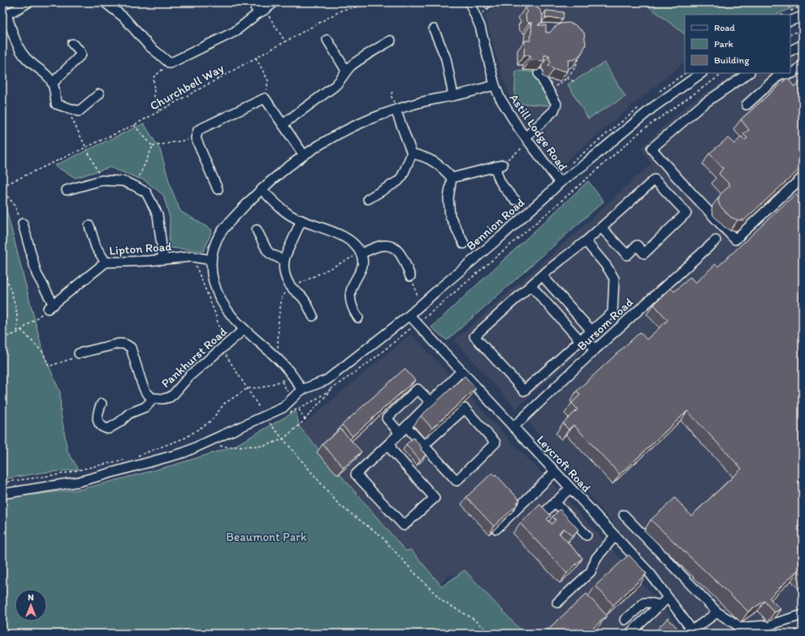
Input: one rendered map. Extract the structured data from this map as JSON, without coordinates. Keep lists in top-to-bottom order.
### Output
{
  "streets": {
    "street": [
      "Astill Lodge Road",
      "Bennion Road",
      "Lipton Road",
      "Bursom Road",
      "Pankhurst Road",
      "Leycroft Road"
    ],
    "path": ["Churchbell Way"]
  },
  "crossings": [
    ["Astill Lodge Road", "Bennion Road"],
    ["Bennion Road", "Leycroft Road"],
    ["Bursom Road", "Leycroft Road"]
  ],
  "parks": ["Beaumont Park"],
  "legend": ["Road", "Park", "Building"],
  "north": "top"
}
